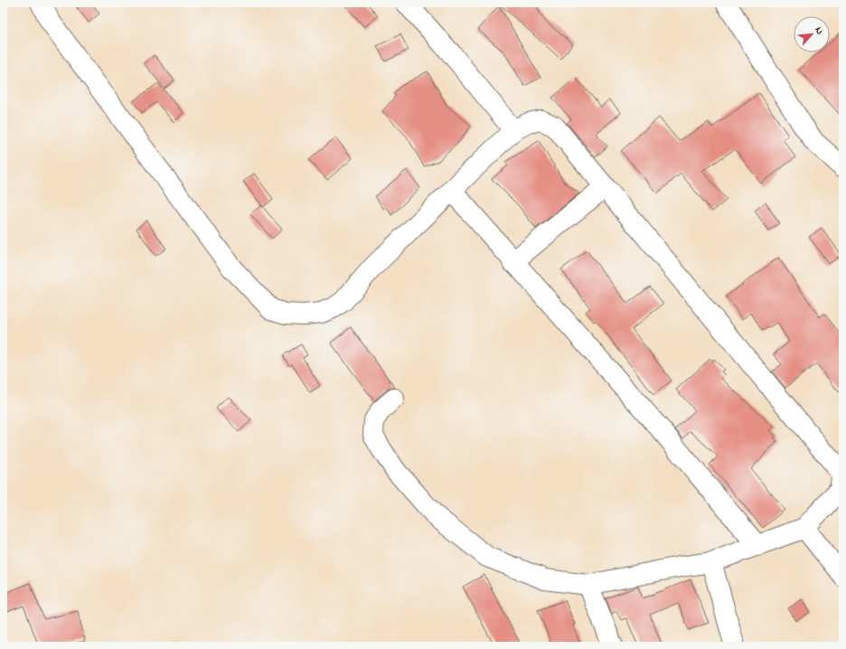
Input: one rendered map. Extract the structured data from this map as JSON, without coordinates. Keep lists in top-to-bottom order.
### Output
{
  "north": "top right"
}
